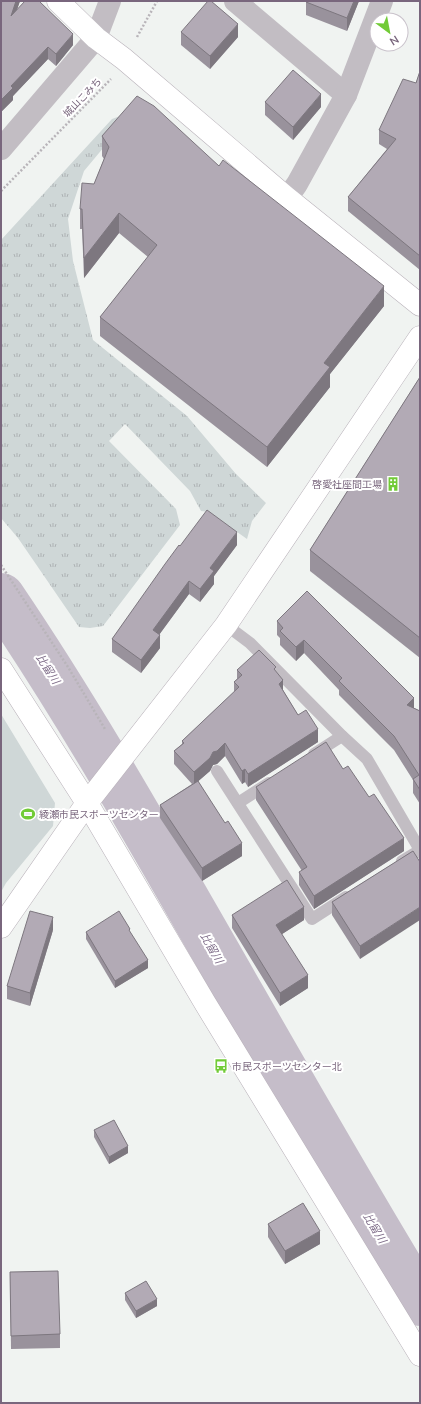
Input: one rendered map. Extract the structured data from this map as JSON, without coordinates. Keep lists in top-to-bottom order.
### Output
{
  "streets": {
    "path": ["城山こみち"]
  },
  "water": ["比留川"],
  "places": {
    "building": ["啓愛社座間工場"],
    "sports": ["綾瀬市民スポーツセンター"],
    "bus stop": ["市民スポーツセンター北"]
  },
  "north": "bottom right"
}
